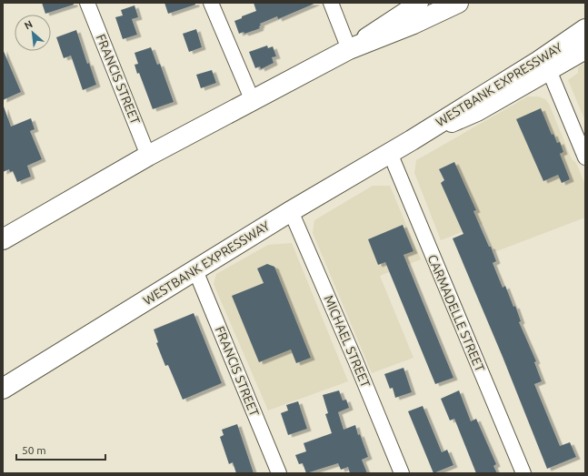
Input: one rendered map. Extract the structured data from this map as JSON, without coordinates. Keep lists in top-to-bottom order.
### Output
{
  "streets": {
    "highway": ["WESTBANK EXPRESSWAY"],
    "street": ["FRANCIS STREET", "CARMADELLE STREET", "MICHAEL STREET"]
  },
  "crossings": [
    ["FRANCIS STREET", "WESTBANK EXPRESSWAY"],
    ["WESTBANK EXPRESSWAY", "CARMADELLE STREET"],
    ["WESTBANK EXPRESSWAY", "MICHAEL STREET"]
  ],
  "scale_bar": "50 m",
  "north": "top left"
}
